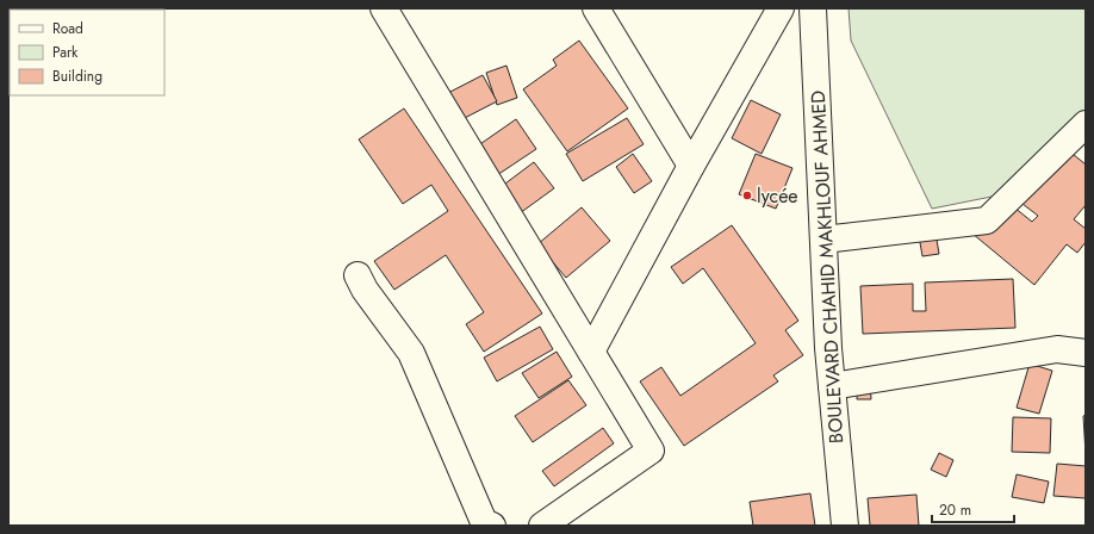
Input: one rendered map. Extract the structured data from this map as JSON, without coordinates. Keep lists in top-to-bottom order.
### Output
{
  "streets": {
    "street": ["BOULEVARD CHAHID MAKHLOUF AHMED"]
  },
  "places": ["lycée"],
  "legend": ["Road", "Park", "Building"],
  "scale_bar": "20 m"
}
